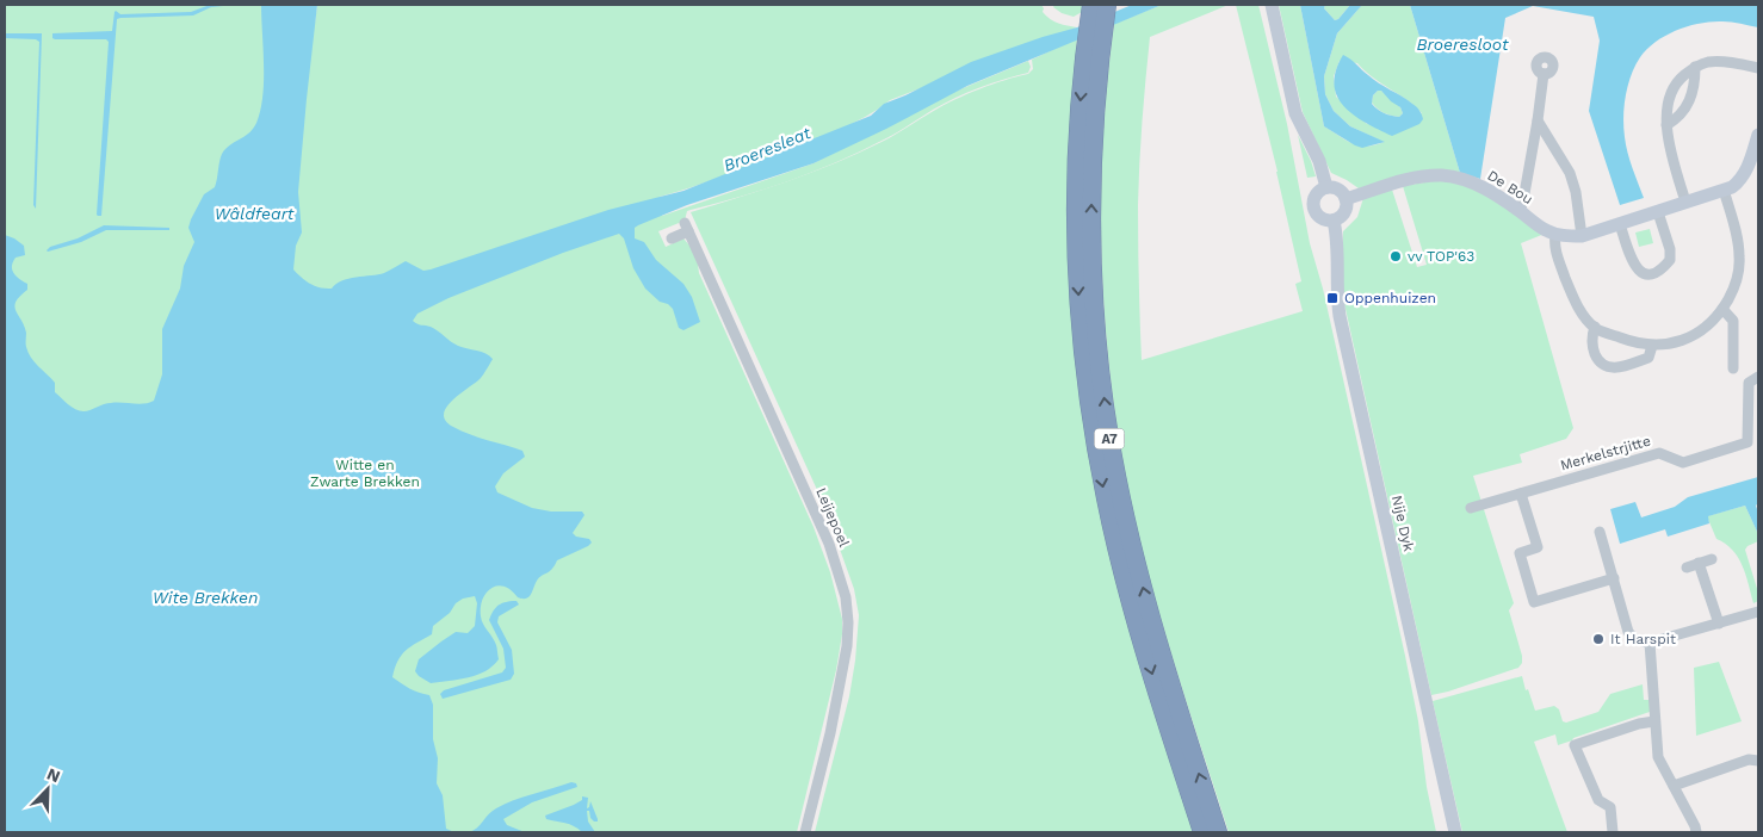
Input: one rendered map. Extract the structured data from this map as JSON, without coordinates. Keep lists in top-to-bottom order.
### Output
{
  "streets": {
    "highway": ["A7"],
    "street": [
      "De Bou",
      "Merkelstrjitte",
      "Leijepoel",
      "Nije Dyk"
    ]
  },
  "crossings": [
    ["De Bou", "Nije Dyk"]
  ],
  "water": [
    "Broeresloot",
    "Broeresleat",
    "Wâldfeart",
    "Wite Brekken"
  ],
  "parks": ["Witte en Zwarte Brekken"],
  "places": {
    "other": ["vv TOP'63", "It Harspit"],
    "transit": ["Oppenhuizen"]
  },
  "north": "top right"
}
